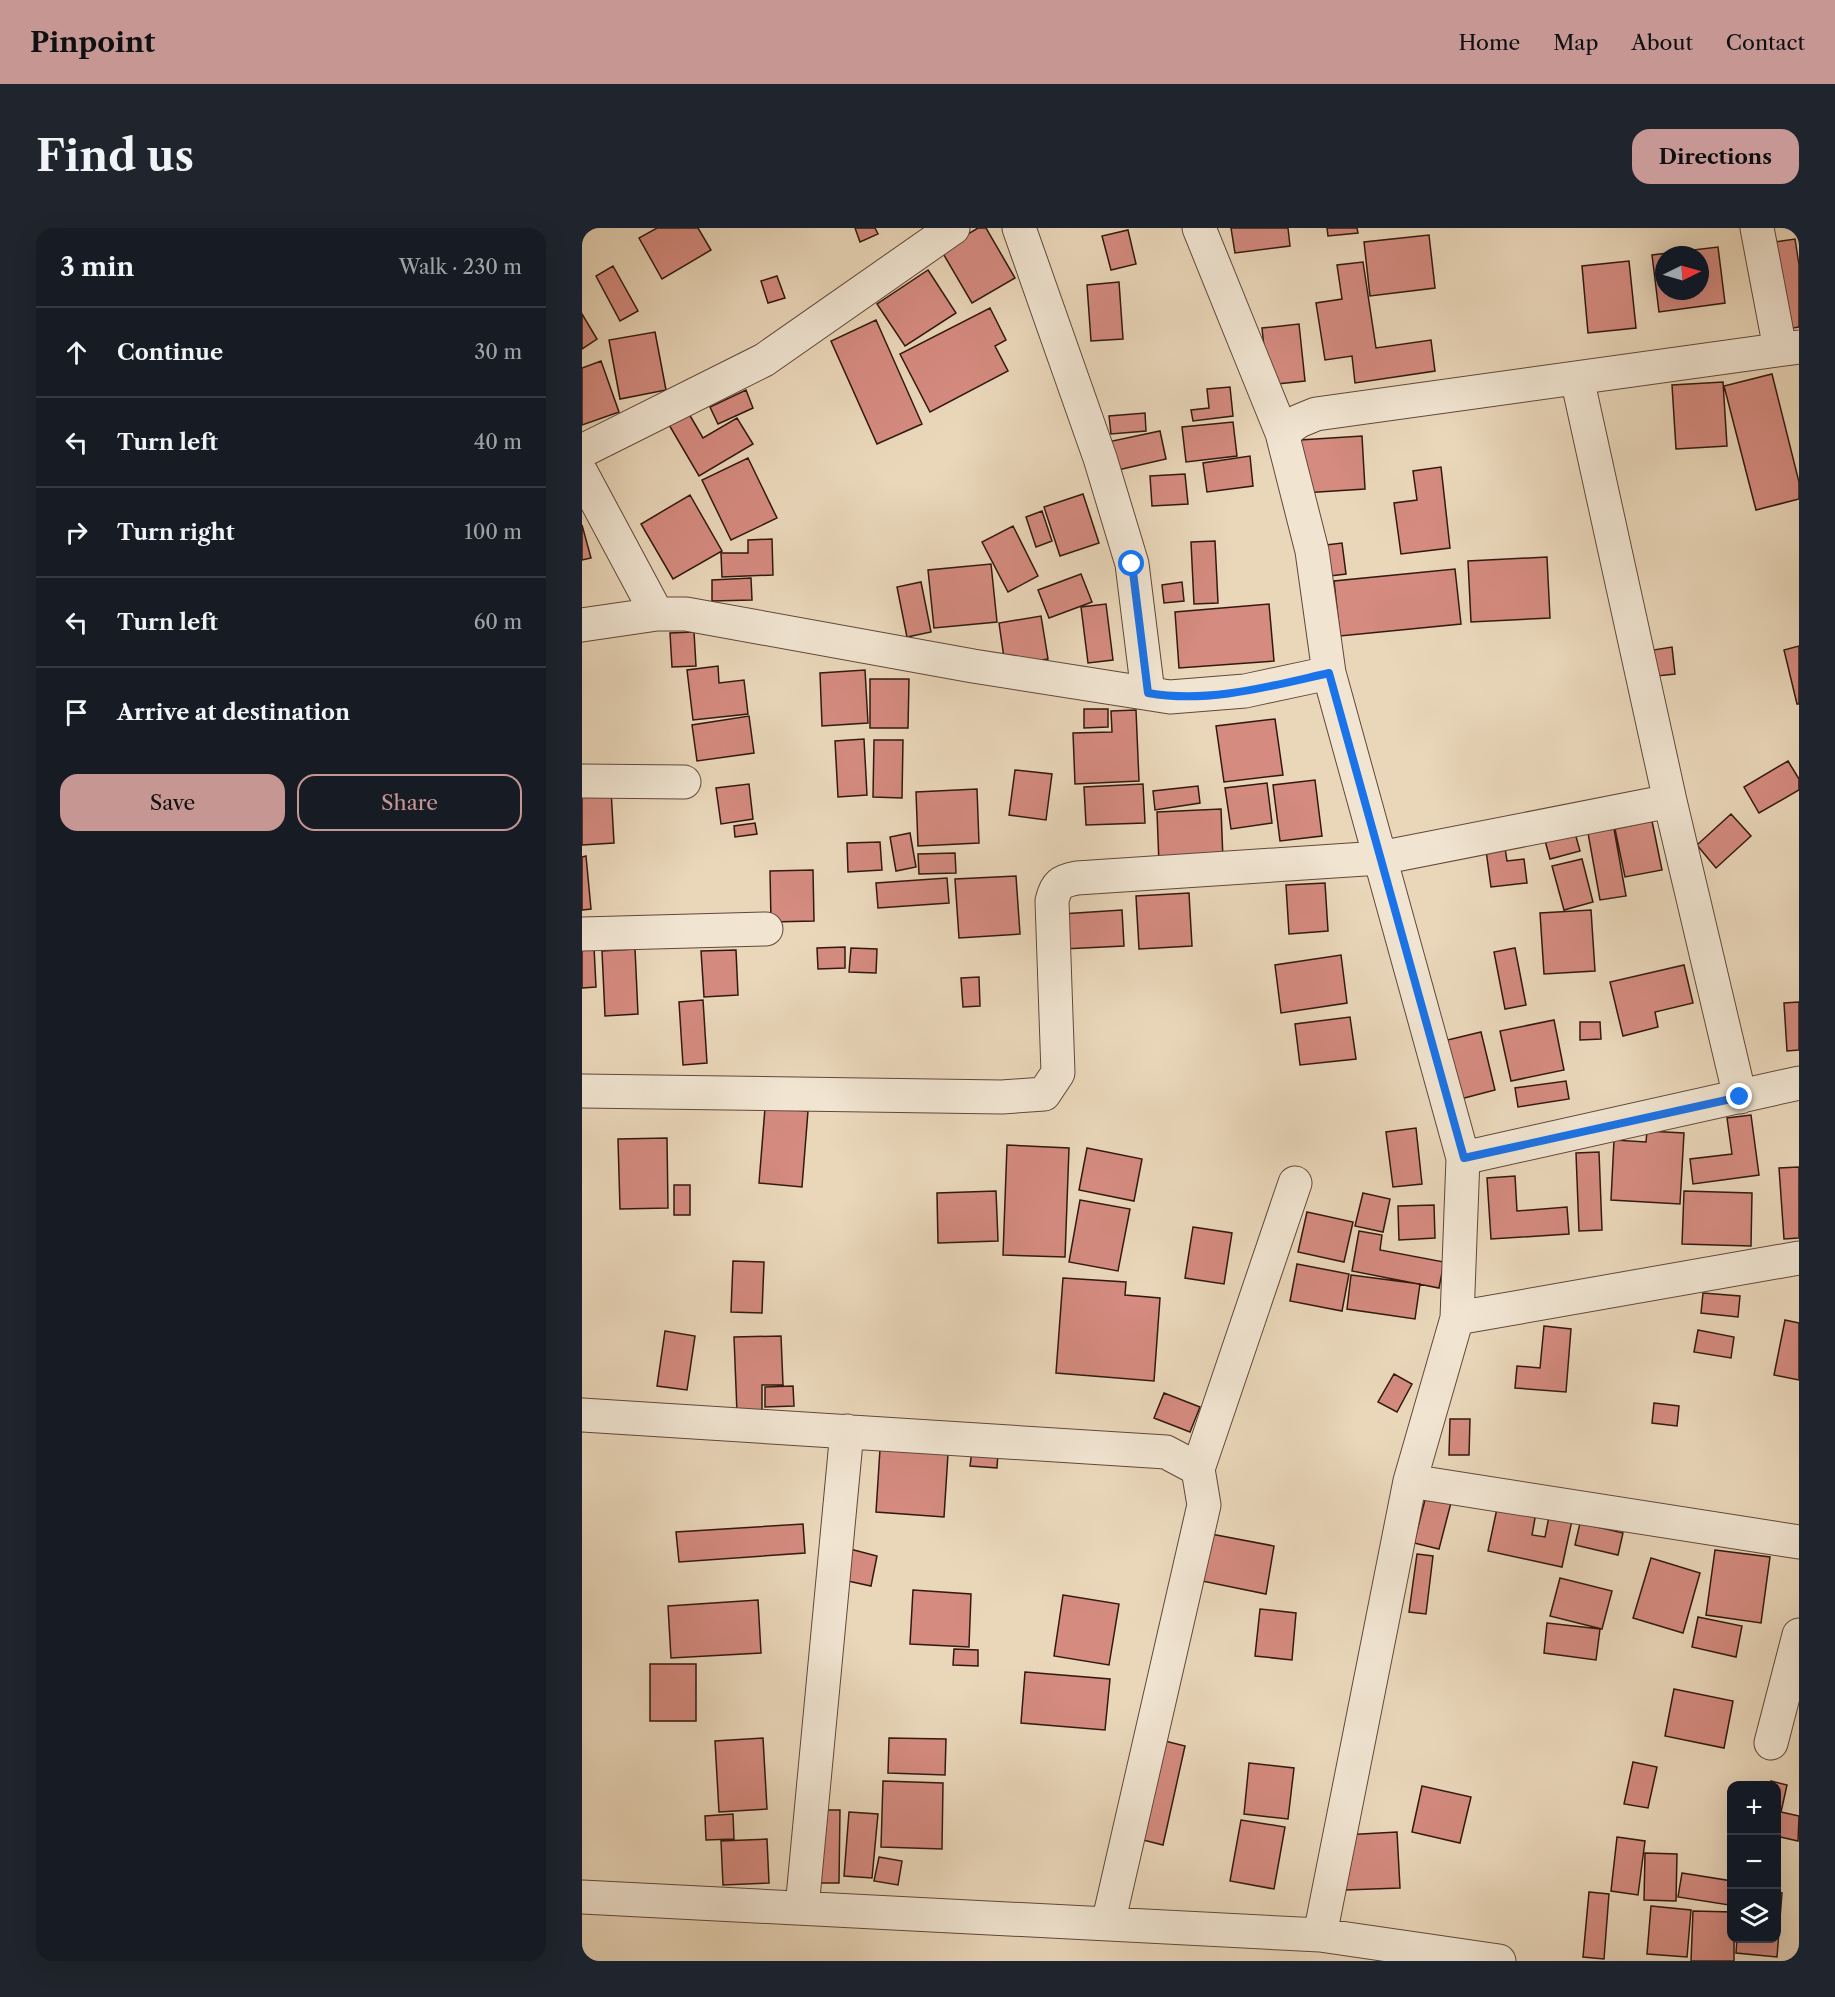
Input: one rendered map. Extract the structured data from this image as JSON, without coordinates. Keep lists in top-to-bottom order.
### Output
{
  "north": "right",
  "page": {
    "header": "Pinpoint",
    "nav": [
      "Home",
      "Map",
      "About",
      "Contact"
    ],
    "buttons": [
      "Directions",
      ["Save", "Share"]
    ],
    "title": "Find us",
    "heading": ["3 min", "Walk · 230 m"],
    "list": [
      ["Continue", "30 m"],
      ["Turn left", "40 m"],
      ["Turn right", "100 m"],
      ["Turn left", "60 m"],
      "Arrive at destination"
    ],
    "map_buttons": ["+", "−"]
  }
}
